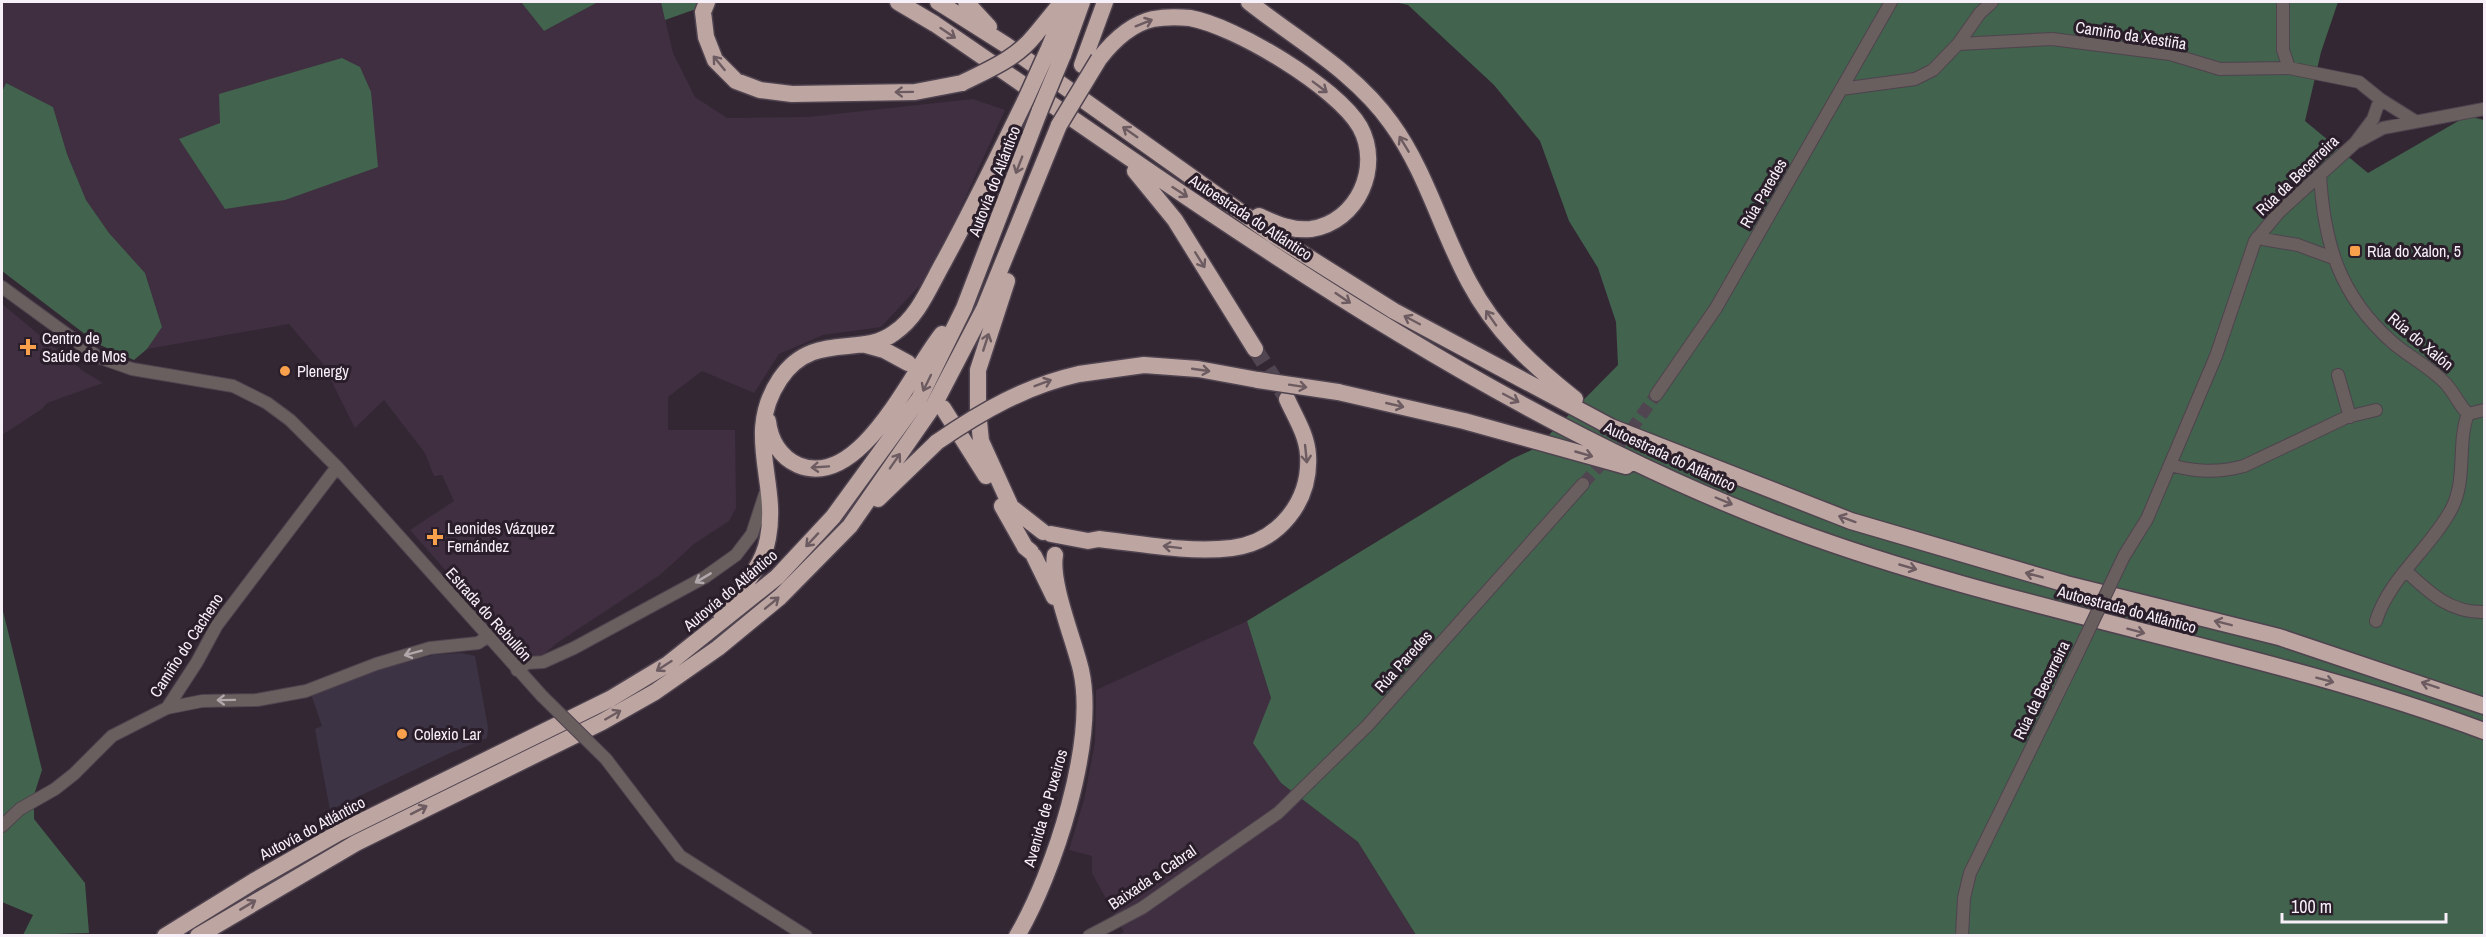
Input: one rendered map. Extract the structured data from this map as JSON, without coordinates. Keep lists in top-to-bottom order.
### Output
{
  "streets": {
    "highway": ["Autovía do Atlántico", "Autoestrada do Atlántico", "Avenida de Puxeiros"],
    "street": [
      "Camiño da Xestiña",
      "Rúa da Becerreira",
      "Rúa Paredes",
      "Rúa do Xalón",
      "Estrada do Rebullón",
      "Camiño do Cacheno",
      "Baixada a Cabral"
    ]
  },
  "crossings": [
    ["Camiño da Xestiña", "Rúa da Becerreira"],
    ["Rúa da Becerreira", "Rúa do Xalón"],
    ["Rúa Paredes", "Baixada a Cabral"],
    ["Estrada do Rebullón", "Camiño do Cacheno"]
  ],
  "places": {
    "transit": ["Rúa do Xalon, 5"],
    "health": ["Centro de Saúde de Mos", "Leonides Vázquez Fernández"],
    "other": ["Plenergy", "Colexio Lar"]
  },
  "scale_bar": "100 m"
}
